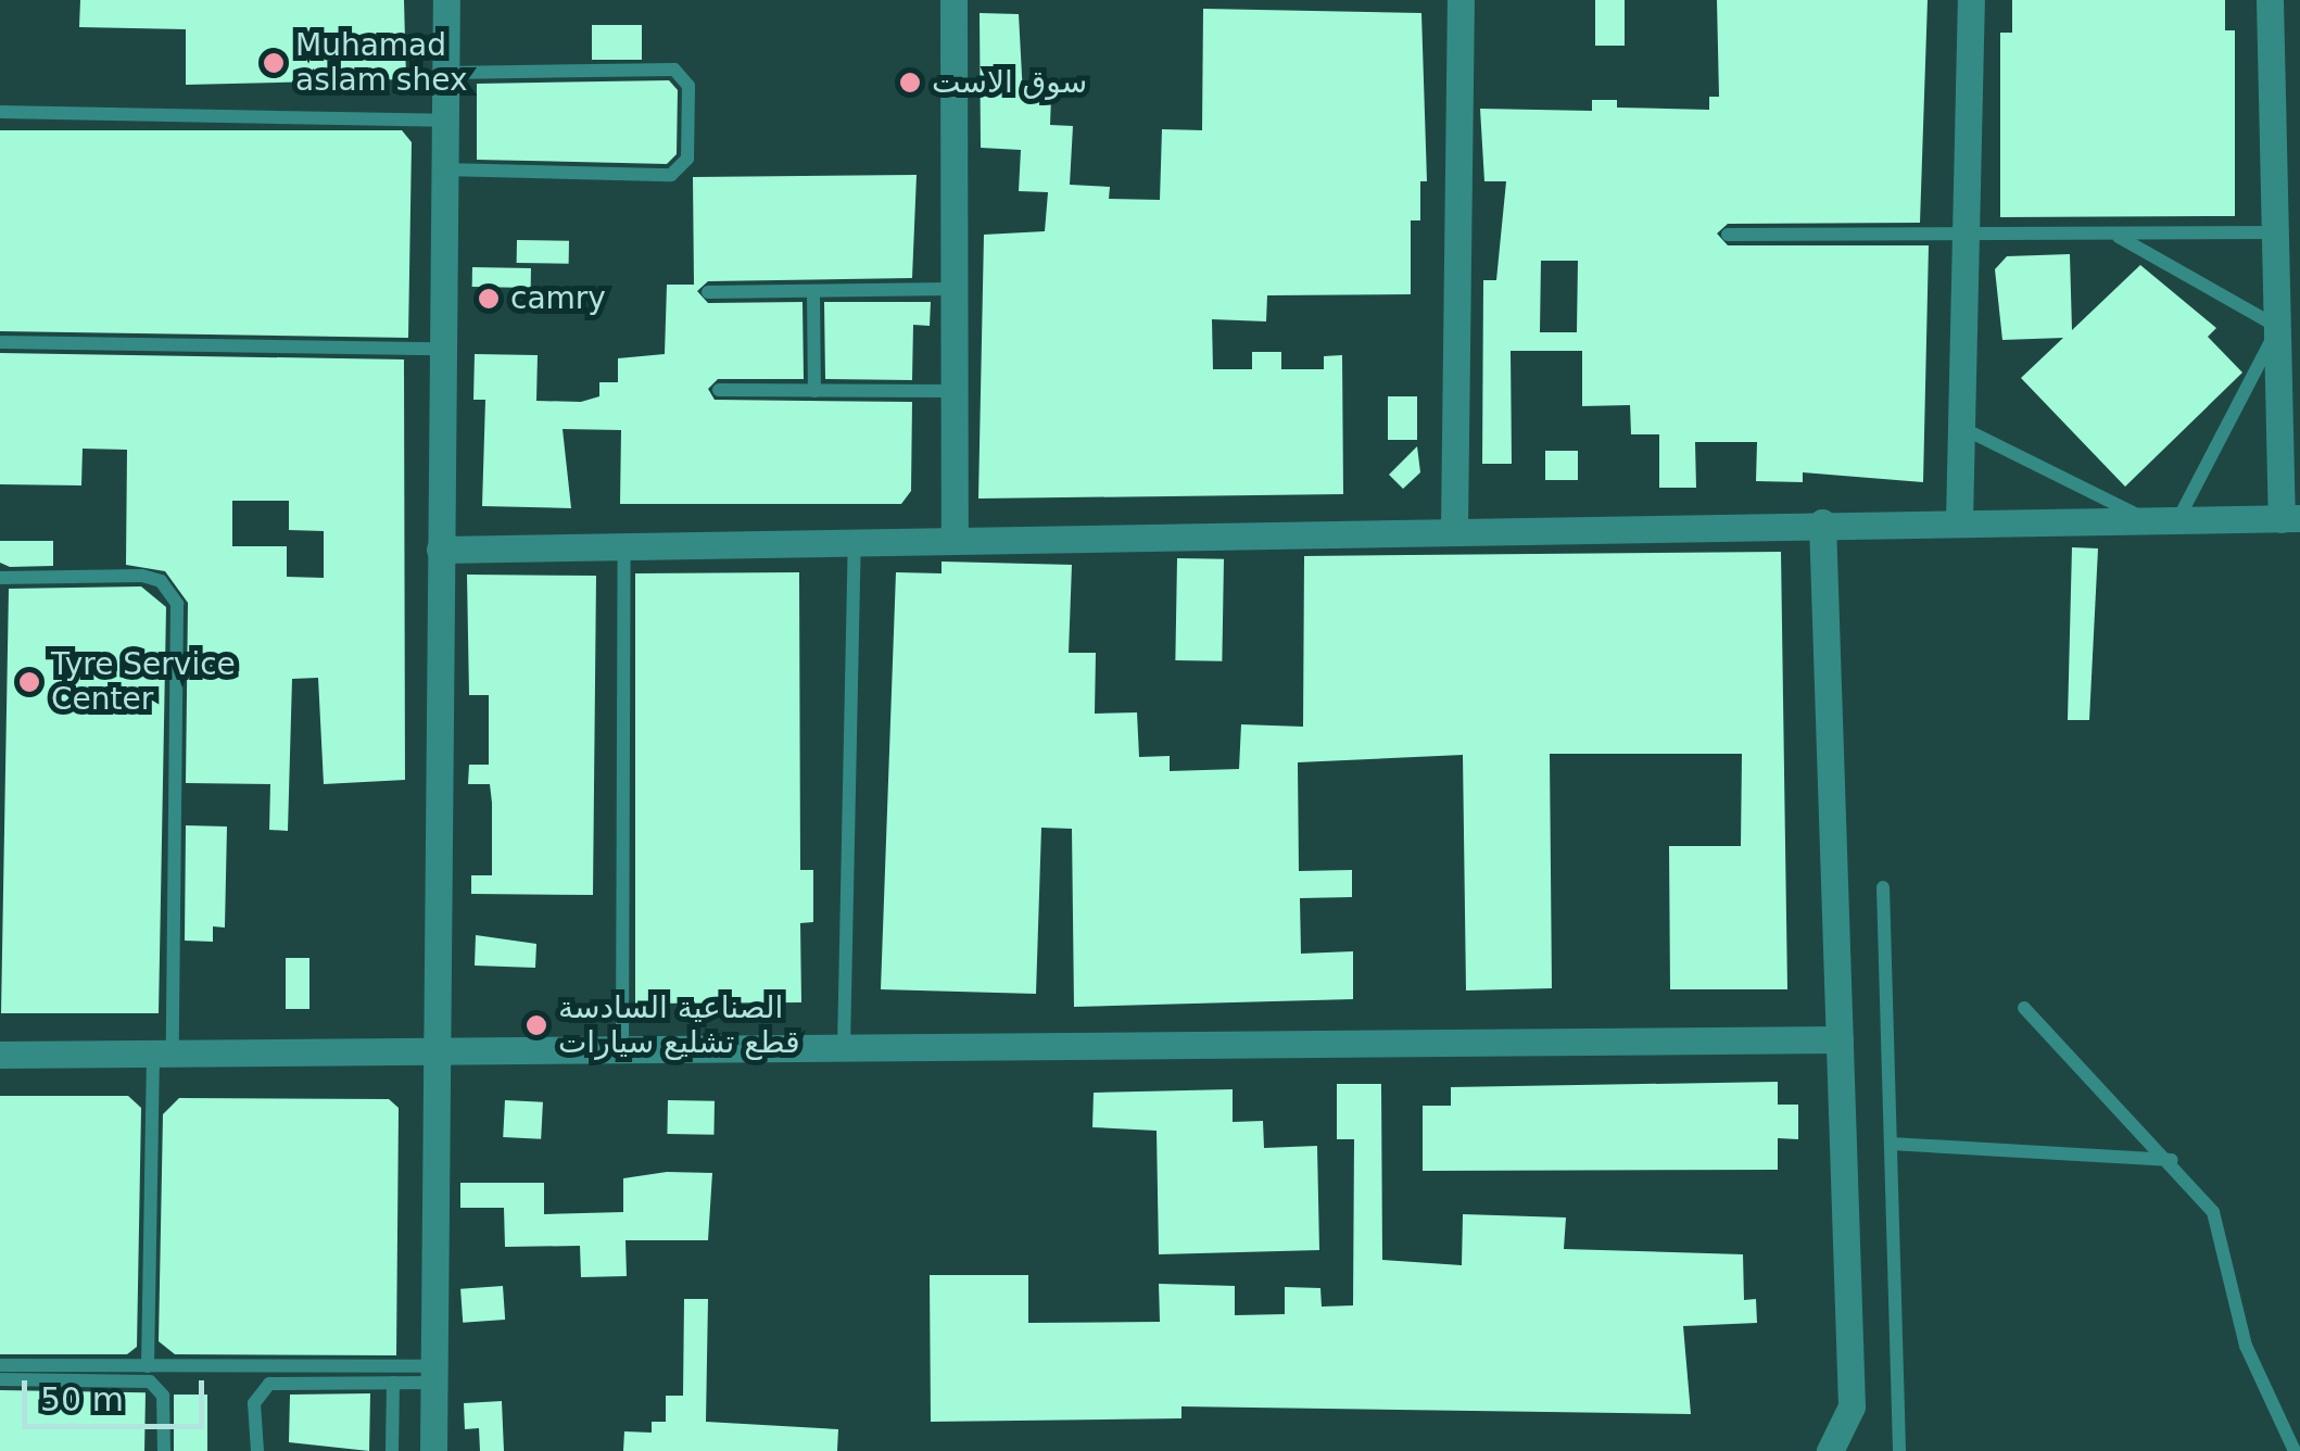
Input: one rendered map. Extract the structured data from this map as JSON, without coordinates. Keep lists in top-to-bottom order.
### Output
{
  "places": [
    "Muhamad aslam shex",
    "سوق الاست",
    "camry",
    "Tyre Service Center",
    "الصناعية السادسة قطع تشليع سيارات"
  ],
  "scale_bar": "50 m"
}
